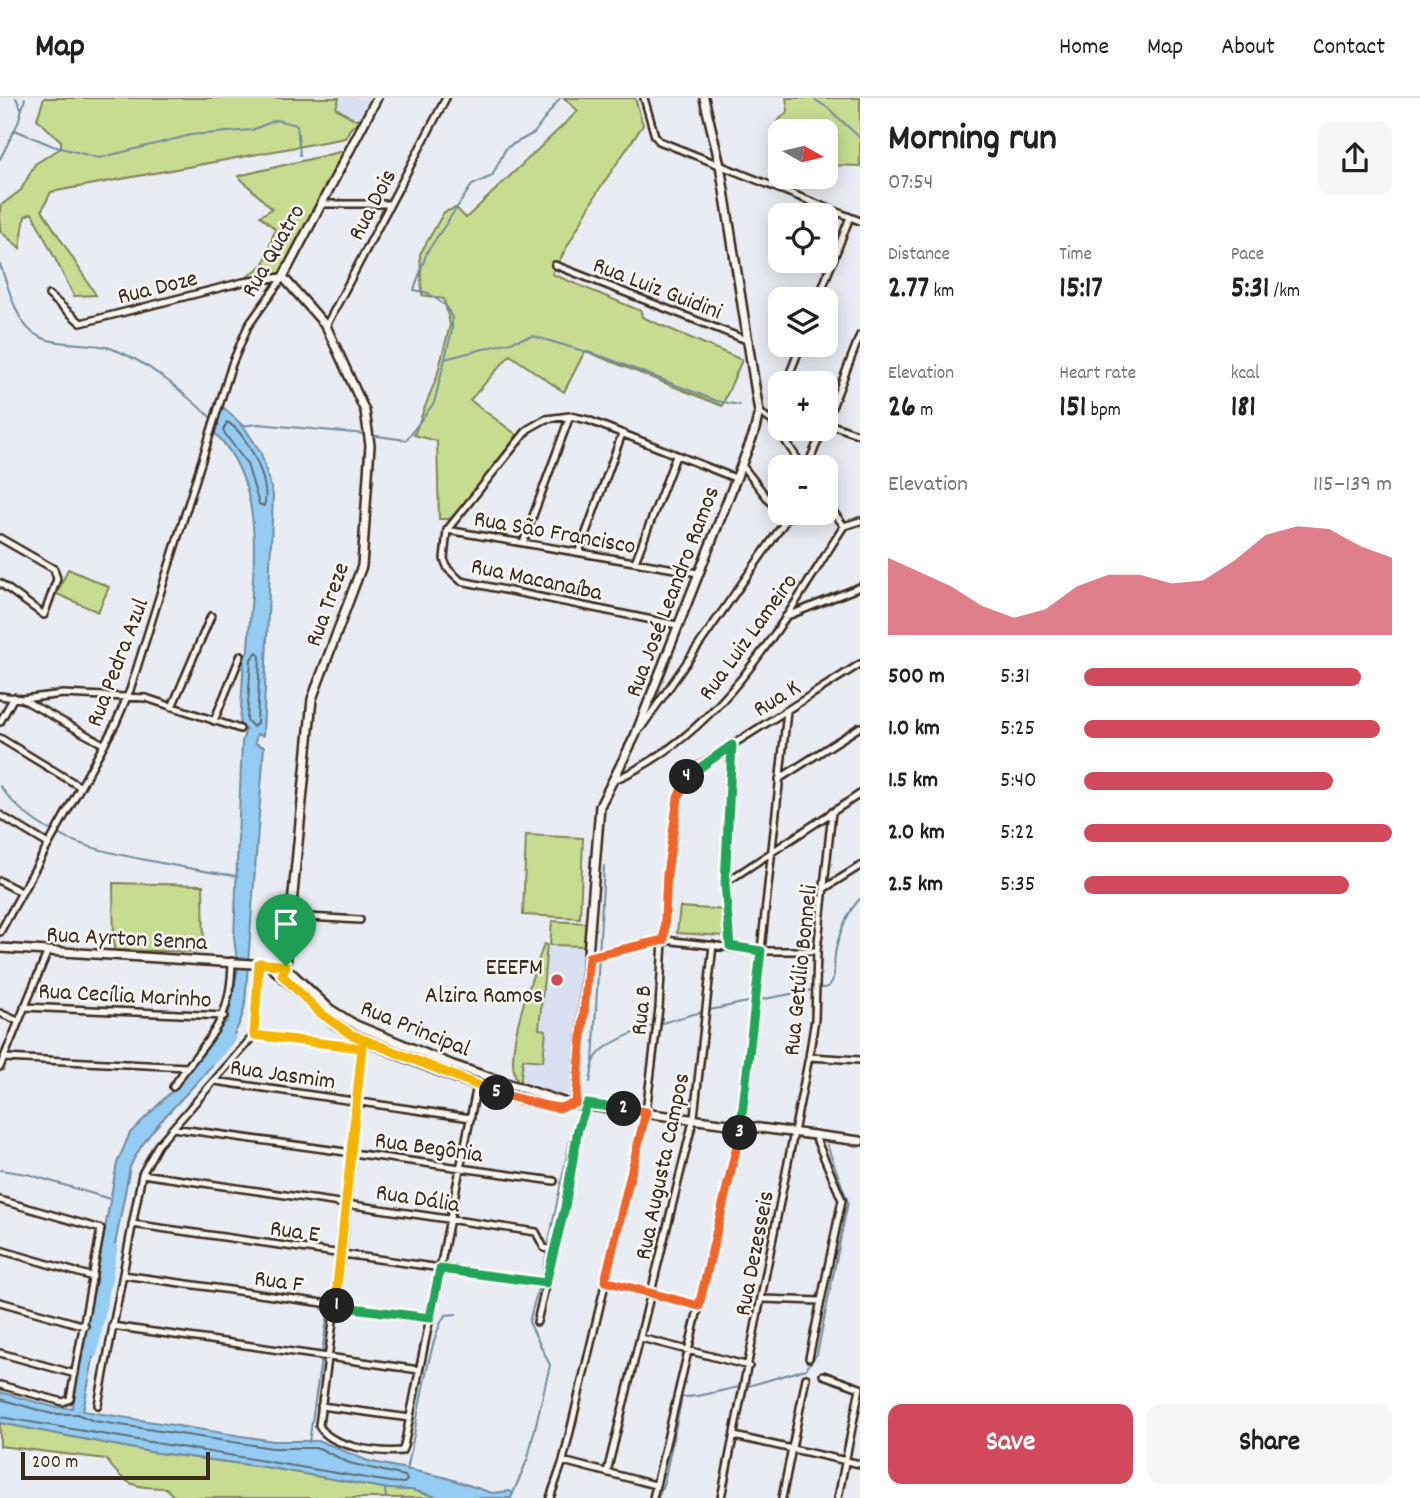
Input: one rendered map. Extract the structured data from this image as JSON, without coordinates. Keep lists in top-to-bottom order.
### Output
{
  "streets": {
    "street": [
      "Rua Dois",
      "Rua Quatro",
      "Rua Doze",
      "Rua Luiz Guidini",
      "Rua São Francisco",
      "Rua Macanaíba",
      "Rua José Leandro Ramos",
      "Rua Treze",
      "Rua Luiz Lameiro",
      "Rua Pedra Azul",
      "Rua K",
      "Rua Ayrton Senna",
      "Rua Getúlio Bonneli",
      "Rua Cecília Marinho",
      "Rua B",
      "Rua Principal",
      "Rua Jasmim",
      "Rua Begônia",
      "Rua Augusta Campos",
      "Rua Dália",
      "Rua E",
      "Rua Dezesseis",
      "Rua F"
    ]
  },
  "crossings": [
    ["Rua Dois", "Rua Treze"],
    ["Rua Quatro", "Rua Doze"],
    ["Rua Quatro", "Rua Treze"],
    ["Rua Quatro", "Rua Pedra Azul"],
    ["Rua Doze", "Rua Treze"],
    ["Rua São Francisco", "Rua Macanaíba"],
    ["Rua São Francisco", "Rua José Leandro Ramos"],
    ["Rua Macanaíba", "Rua José Leandro Ramos"],
    ["Rua José Leandro Ramos", "Rua Luiz Lameiro"],
    ["Rua José Leandro Ramos", "Rua Principal"],
    ["Rua Treze", "Rua Principal"],
    ["Rua K", "Rua B"],
    ["Rua Ayrton Senna", "Rua Principal"],
    ["Rua Getúlio Bonneli", "Rua Principal"],
    ["Rua Getúlio Bonneli", "Rua Dezesseis"],
    ["Rua B", "Rua Principal"],
    ["Rua Principal", "Rua Augusta Campos"],
    ["Rua Principal", "Rua Dezesseis"]
  ],
  "places": ["EEEFM Alzira Ramos"],
  "scale_bar": "200 m",
  "north": "right",
  "page": {
    "header": "Map",
    "nav": [
      "Home",
      "Map",
      "About",
      "Contact"
    ],
    "heading": ["Morning run", "07:54"],
    "map_buttons": ["+", "−"],
    "stats": [
      ["Distance", "2.77 km"],
      ["Time", "15:17"],
      ["Pace", "5:31 /km"],
      ["Elevation", "26 m"],
      ["Heart rate", "151 bpm"],
      ["kcal", "181"]
    ],
    "chart": ["Elevation", "115–139 m"],
    "list": [
      {
        "name": "500 m",
        "note": "5:31"
      },
      {
        "name": "1.0 km",
        "note": "5:25"
      },
      {
        "name": "1.5 km",
        "note": "5:40"
      },
      {
        "name": "2.0 km",
        "note": "5:22"
      },
      {
        "name": "2.5 km",
        "note": "5:35"
      }
    ],
    "pins": [
      "4",
      "5",
      "2",
      "3",
      "1"
    ],
    "buttons": ["Save", "Share"],
    "scale": "200 m"
  }
}
